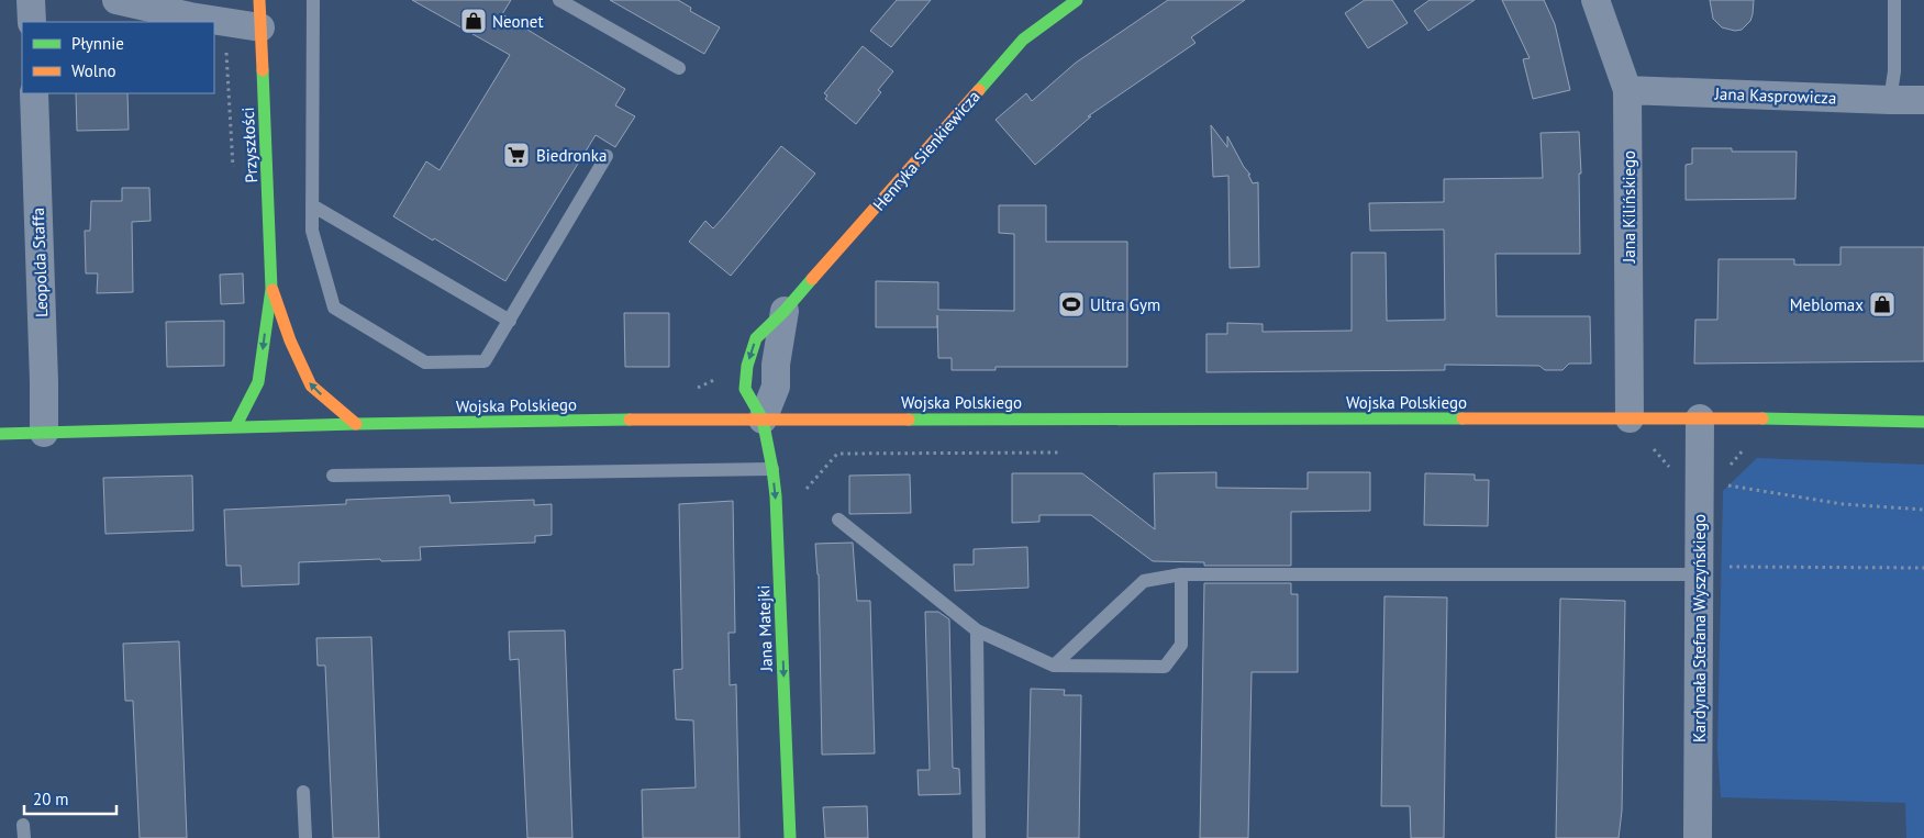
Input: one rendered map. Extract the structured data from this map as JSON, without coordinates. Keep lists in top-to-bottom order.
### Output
{
  "streets": {
    "street": [
      "Jana Kasprowicza",
      "Przyszłości",
      "Henryka Sienkiewicza",
      "Jana Kilińskiego",
      "Leopolda Staffa",
      "Wojska Polskiego",
      "Jana Matejki",
      "Kardynała Stefana Wyszyńskiego"
    ]
  },
  "crossings": [
    ["Jana Kasprowicza", "Jana Kilińskiego"],
    ["Przyszłości", "Wojska Polskiego"],
    ["Henryka Sienkiewicza", "Wojska Polskiego"],
    ["Henryka Sienkiewicza", "Jana Matejki"],
    ["Jana Kilińskiego", "Wojska Polskiego"],
    ["Leopolda Staffa", "Wojska Polskiego"],
    ["Wojska Polskiego", "Jana Matejki"],
    ["Wojska Polskiego", "Kardynała Stefana Wyszyńskiego"]
  ],
  "one_way": ["Jana Matejki"],
  "places": {
    "shop": ["Neonet", "Meblomax"],
    "supermarket": ["Biedronka"],
    "sports": ["Ultra Gym"]
  },
  "legend": ["Płynnie", "Wolno"],
  "scale_bar": "20 m"
}
